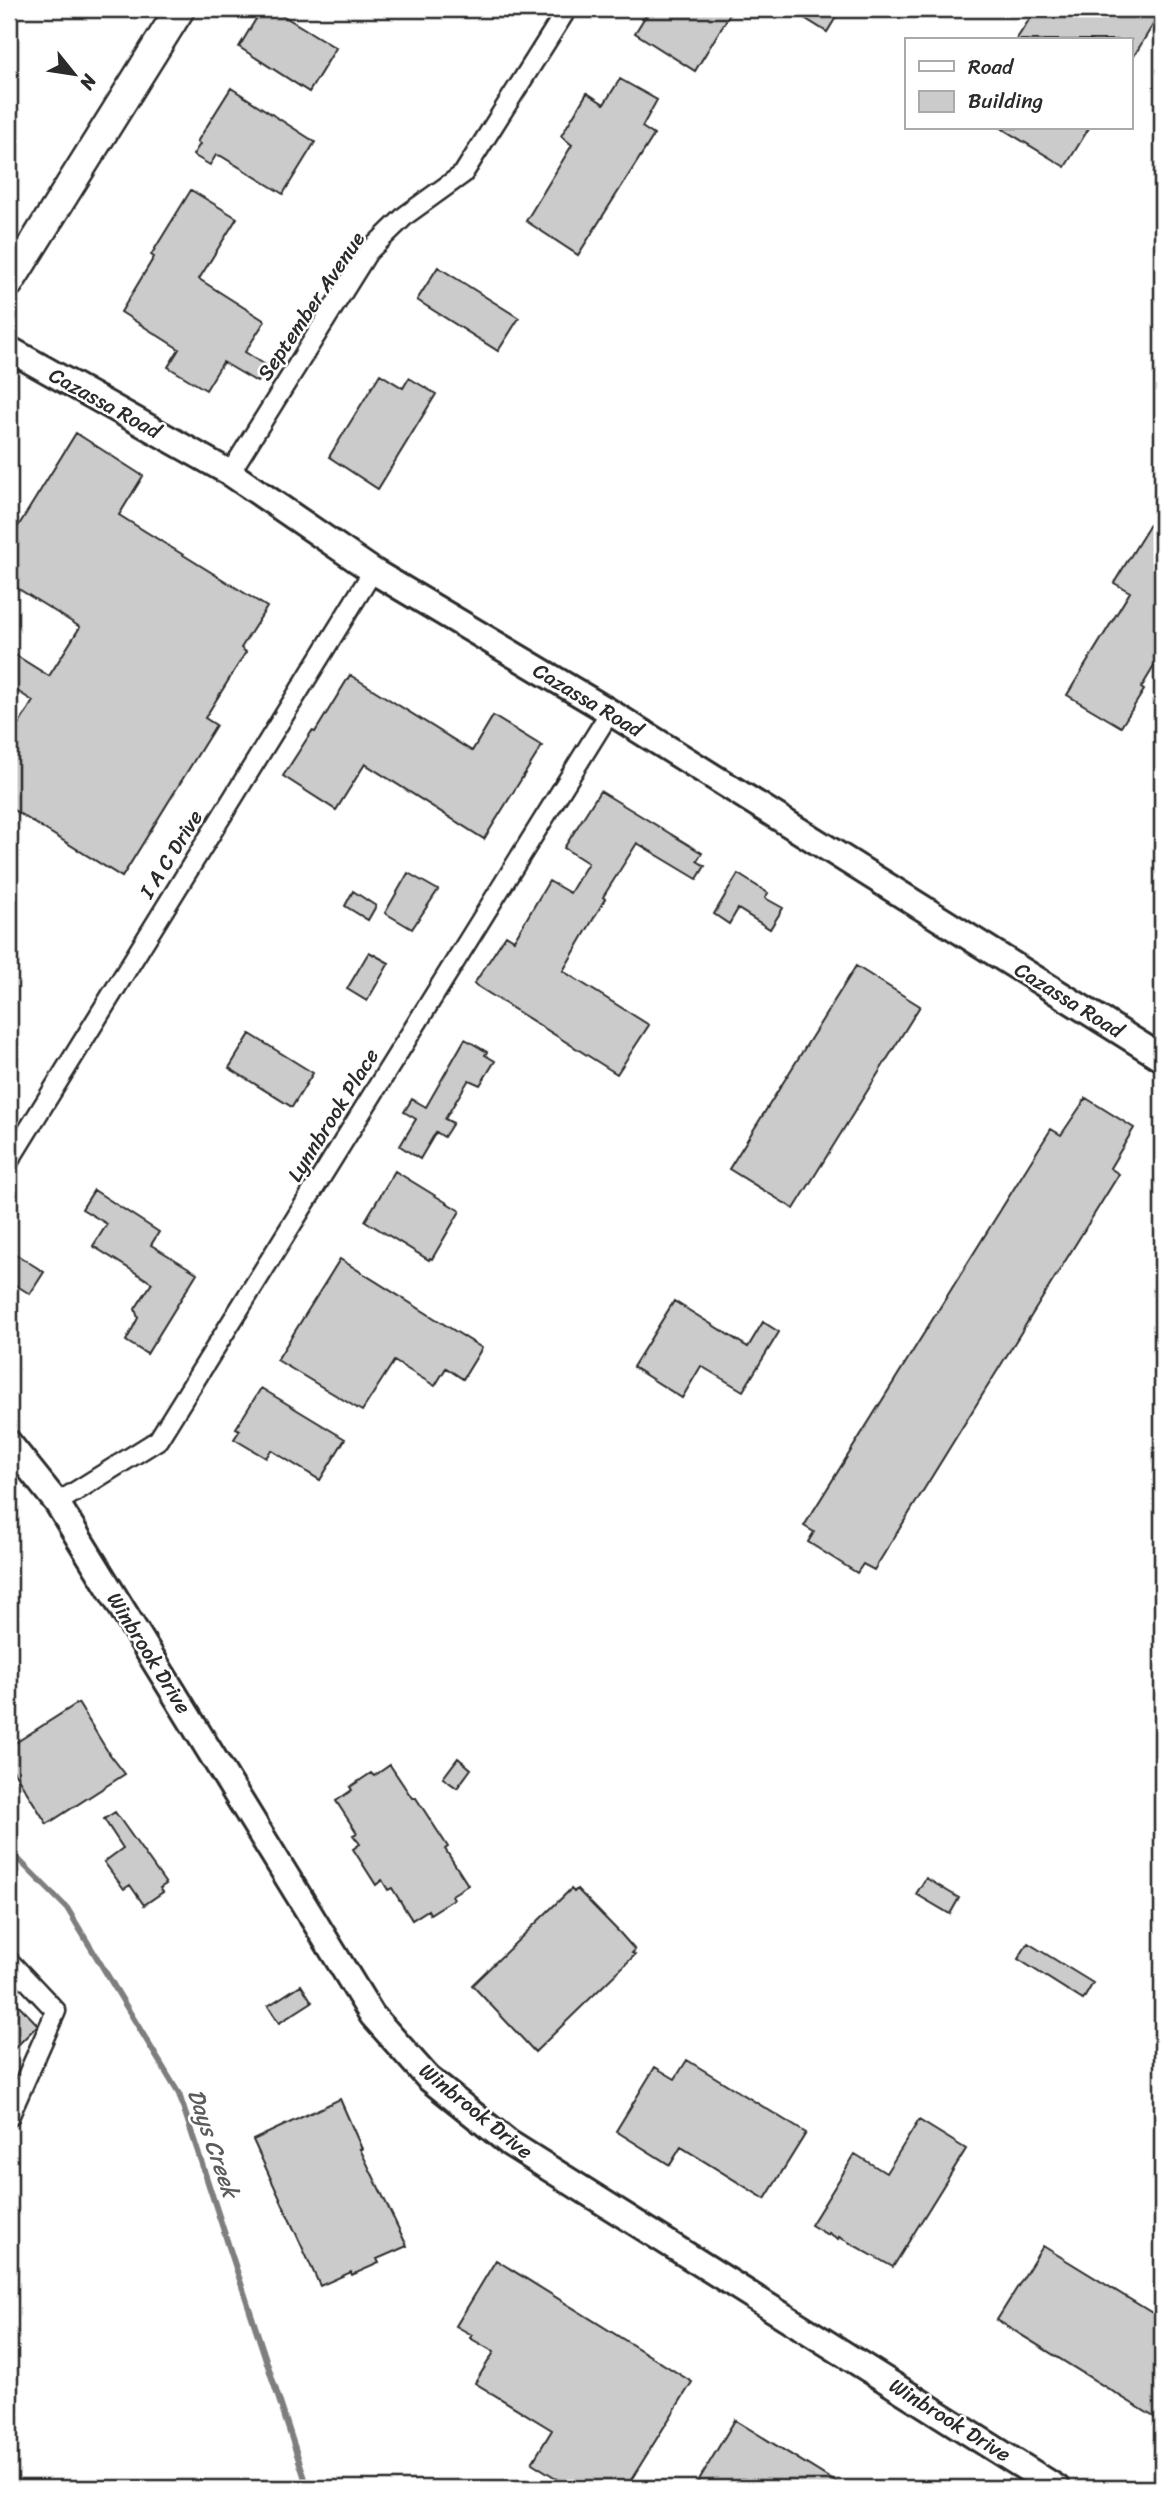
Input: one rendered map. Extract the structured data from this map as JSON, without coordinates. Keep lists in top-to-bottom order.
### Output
{
  "streets": {
    "street": [
      "September Avenue",
      "Cazassa Road",
      "I A C Drive",
      "Lynnbrook Place",
      "Winbrook Drive"
    ]
  },
  "crossings": [
    ["September Avenue", "Cazassa Road"],
    ["Cazassa Road", "I A C Drive"],
    ["Cazassa Road", "Lynnbrook Place"],
    ["Lynnbrook Place", "Winbrook Drive"]
  ],
  "water": ["Days Creek"],
  "legend": ["Road", "Building"],
  "north": "bottom right"
}
